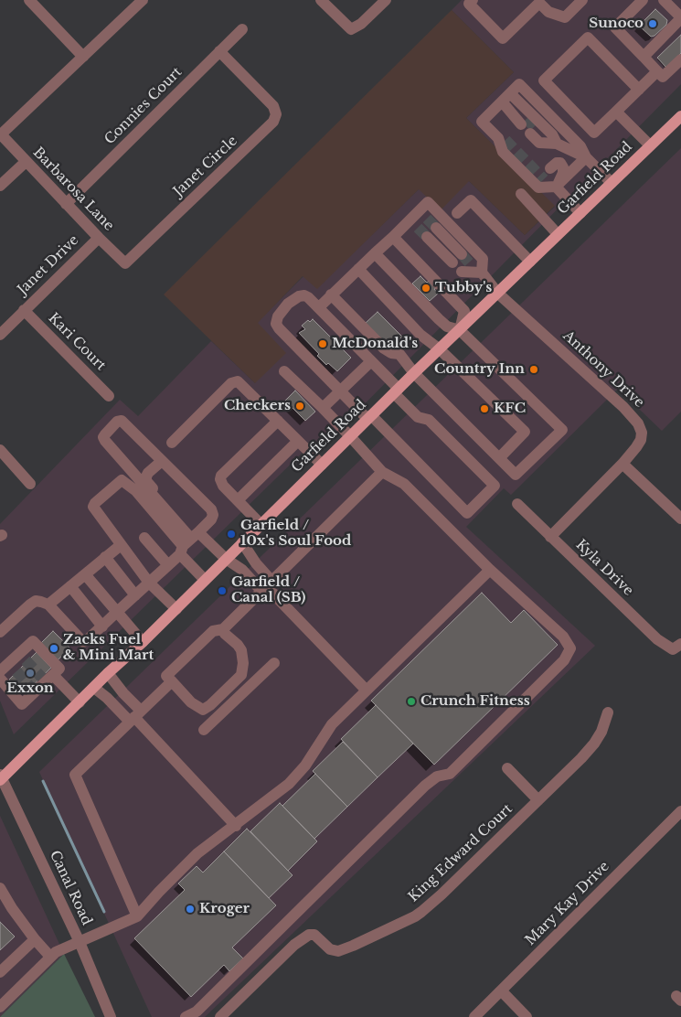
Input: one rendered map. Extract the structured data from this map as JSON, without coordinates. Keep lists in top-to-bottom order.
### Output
{
  "streets": {
    "main road": ["Garfield Road"],
    "street": [
      "Connies Court",
      "Janet Circle",
      "Barbarosa Lane",
      "Janet Drive",
      "Kari Court",
      "Anthony Drive",
      "Kyla Drive",
      "King Edward Court",
      "Canal Road",
      "Mary Kay Drive"
    ]
  },
  "crossings": [
    ["Connies Court", "Janet Circle"],
    ["Connies Court", "Barbarosa Lane"],
    ["Janet Circle", "Barbarosa Lane"],
    ["Garfield Road", "Anthony Drive"],
    ["Garfield Road", "Canal Road"],
    ["Barbarosa Lane", "Janet Drive"],
    ["Janet Drive", "Kari Court"],
    ["Anthony Drive", "Kyla Drive"]
  ],
  "places": [
    "Sunoco",
    "Tubby's",
    "McDonald's",
    "Country Inn",
    "Checkers",
    "KFC",
    "Garfield / 10x's Soul Food",
    "Garfield / Canal (SB)",
    "Zacks Fuel & Mini Mart",
    "Exxon",
    "Crunch Fitness",
    "Kroger"
  ]
}
